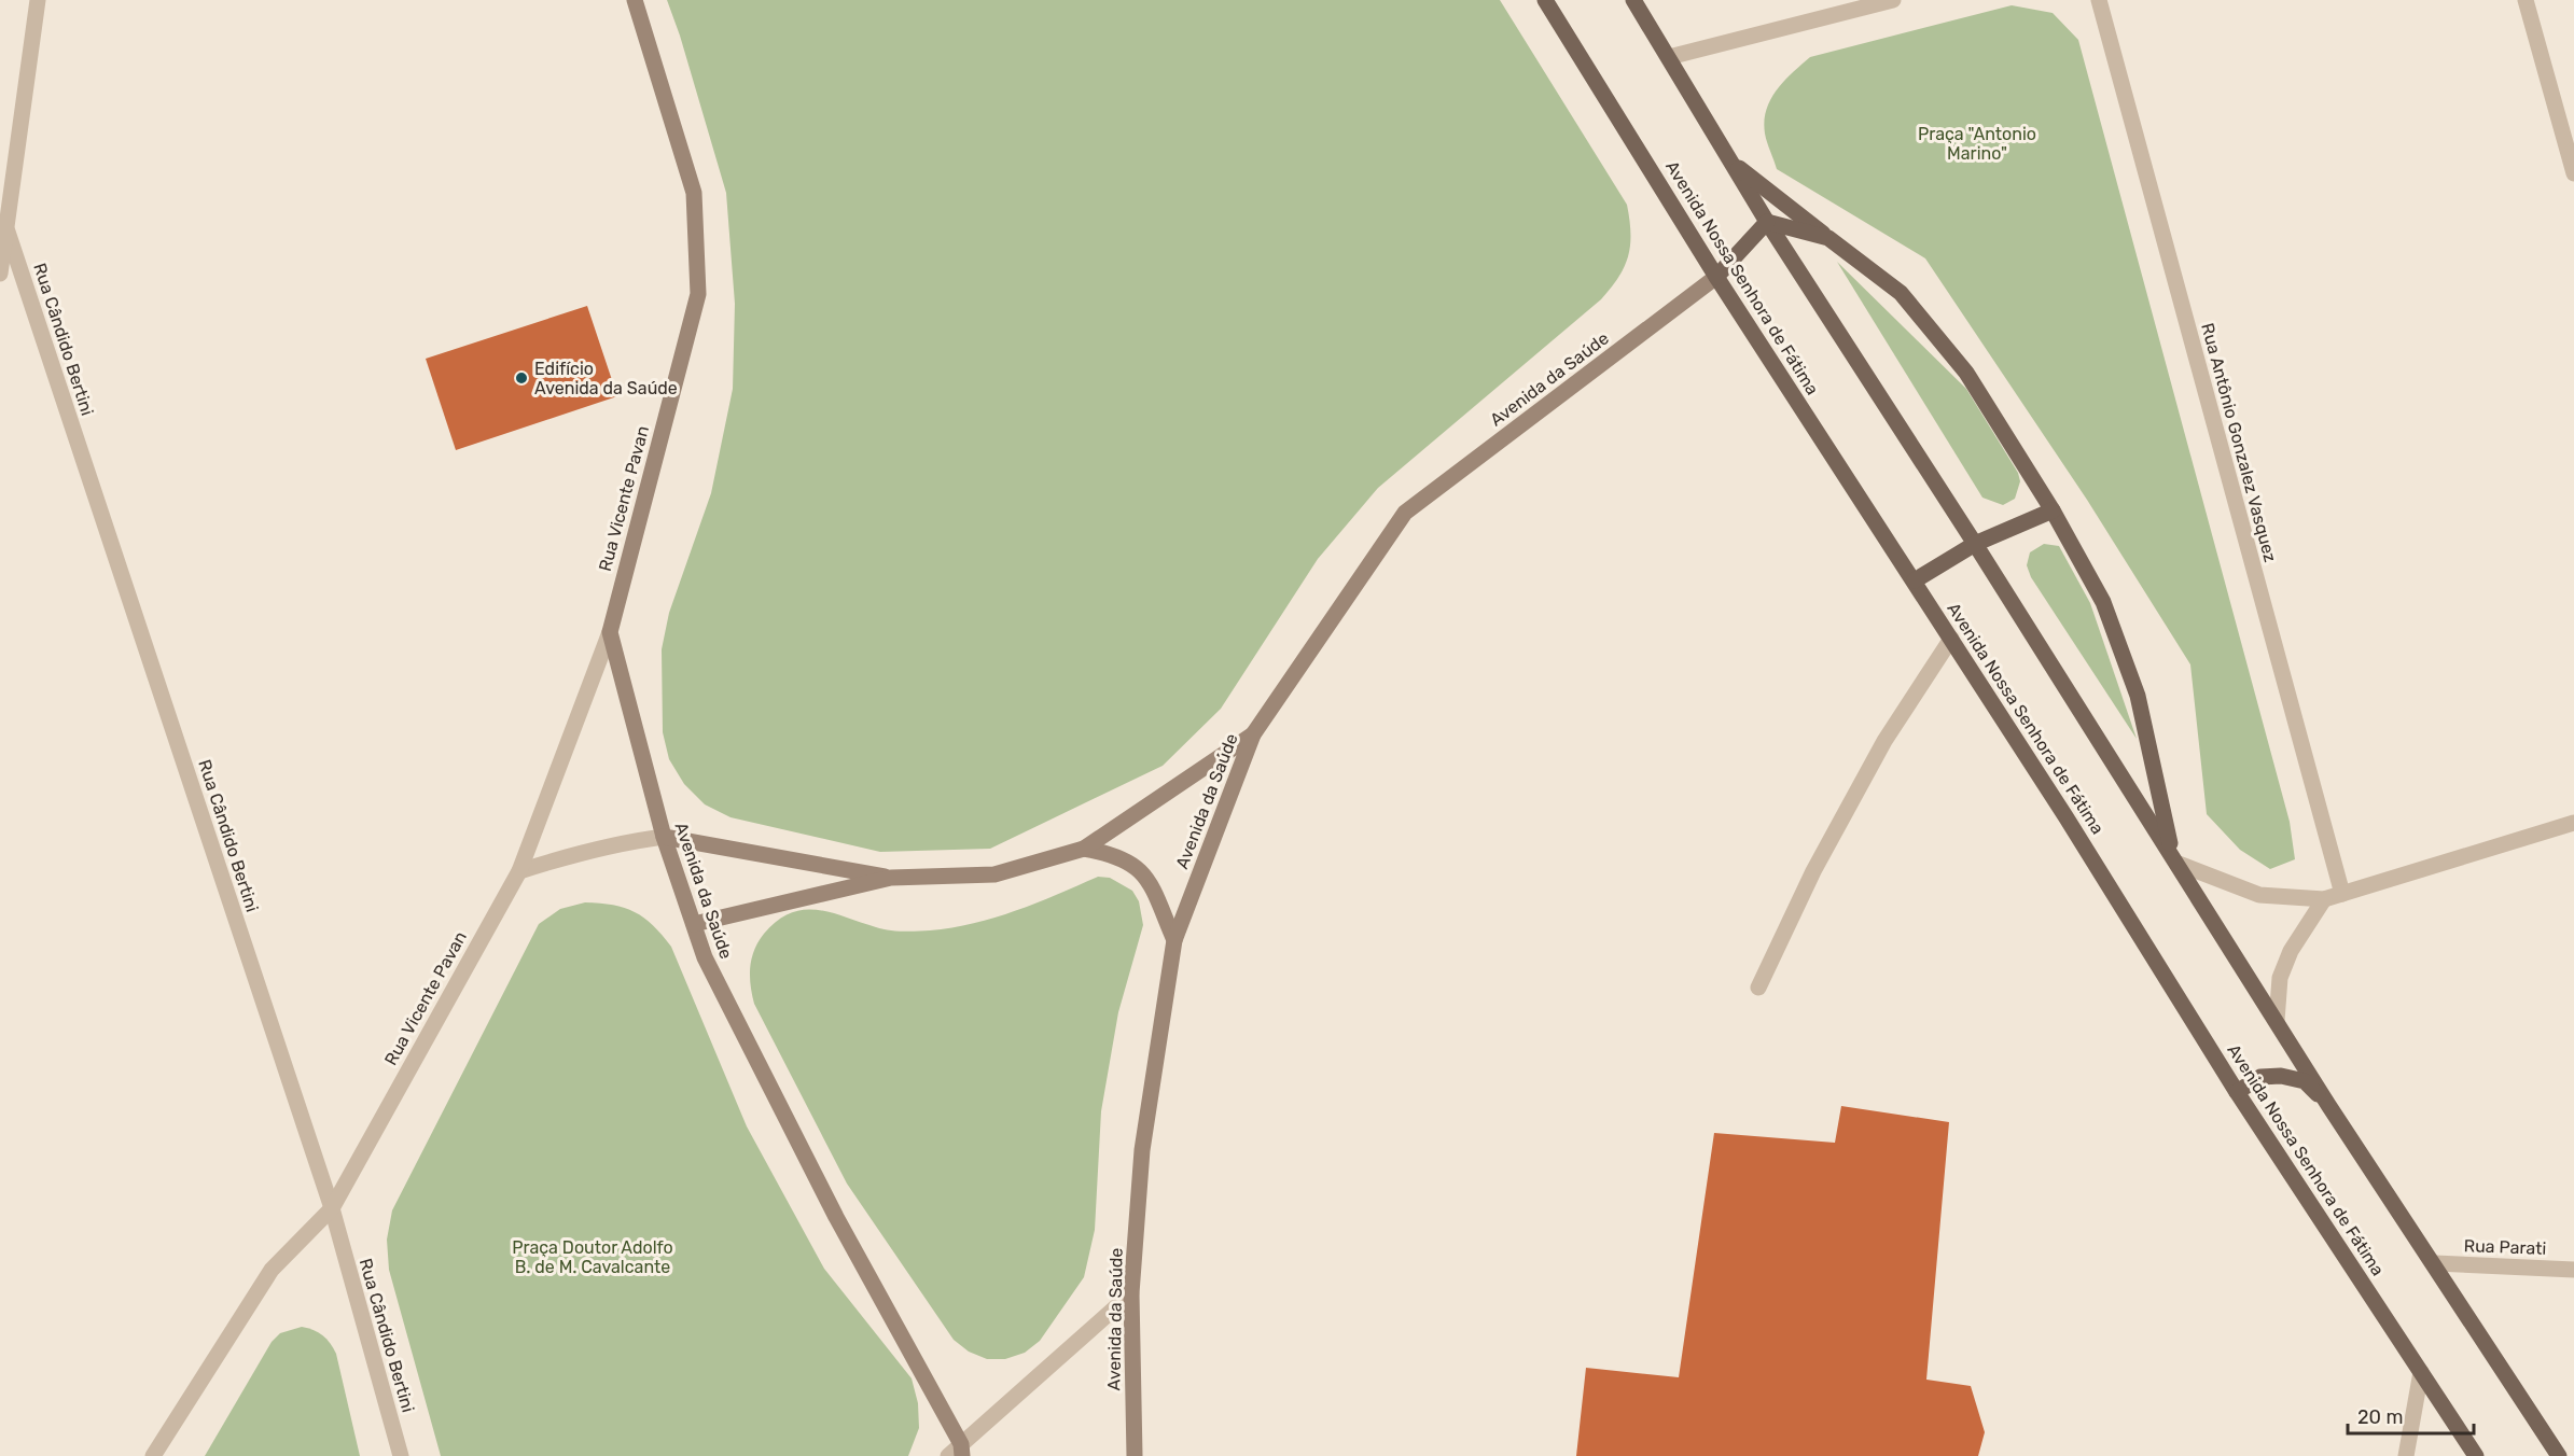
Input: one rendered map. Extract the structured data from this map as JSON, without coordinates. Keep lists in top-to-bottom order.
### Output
{
  "streets": {
    "main road": ["Avenida Nossa Senhora de Fátima", "Avenida da Saúde", "Rua Vicente Pavan"],
    "street": ["Rua Cândido Bertini", "Rua Antônio Gonzalez Vasquez", "Rua Parati"]
  },
  "crossings": [
    ["Avenida Nossa Senhora de Fátima", "Avenida da Saúde"],
    ["Rua Cândido Bertini", "Rua Vicente Pavan"],
    ["Avenida da Saúde", "Rua Vicente Pavan"]
  ],
  "parks": ["Praça \"Antonio Marino\"", "Praça Doutor Adolfo B. de M. Cavalcante"],
  "places": ["Edifício Avenida da Saúde"],
  "scale_bar": "20 m"
}
